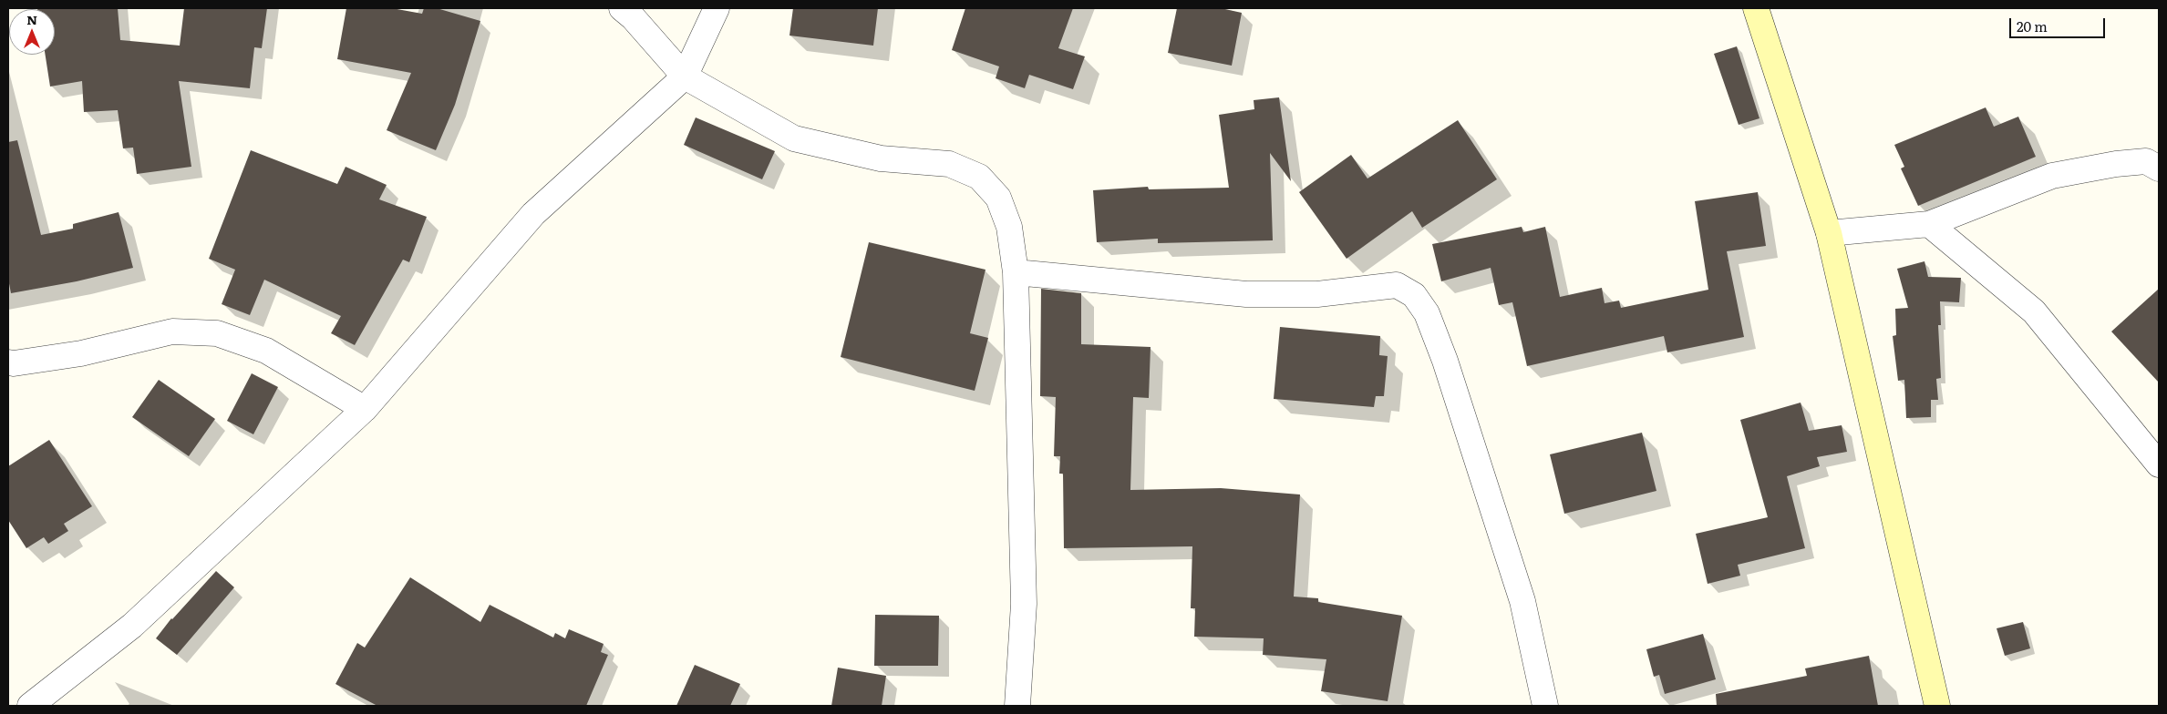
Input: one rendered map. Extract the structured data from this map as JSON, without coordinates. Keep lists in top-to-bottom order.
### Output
{
  "scale_bar": "20 m",
  "north": "top"
}
